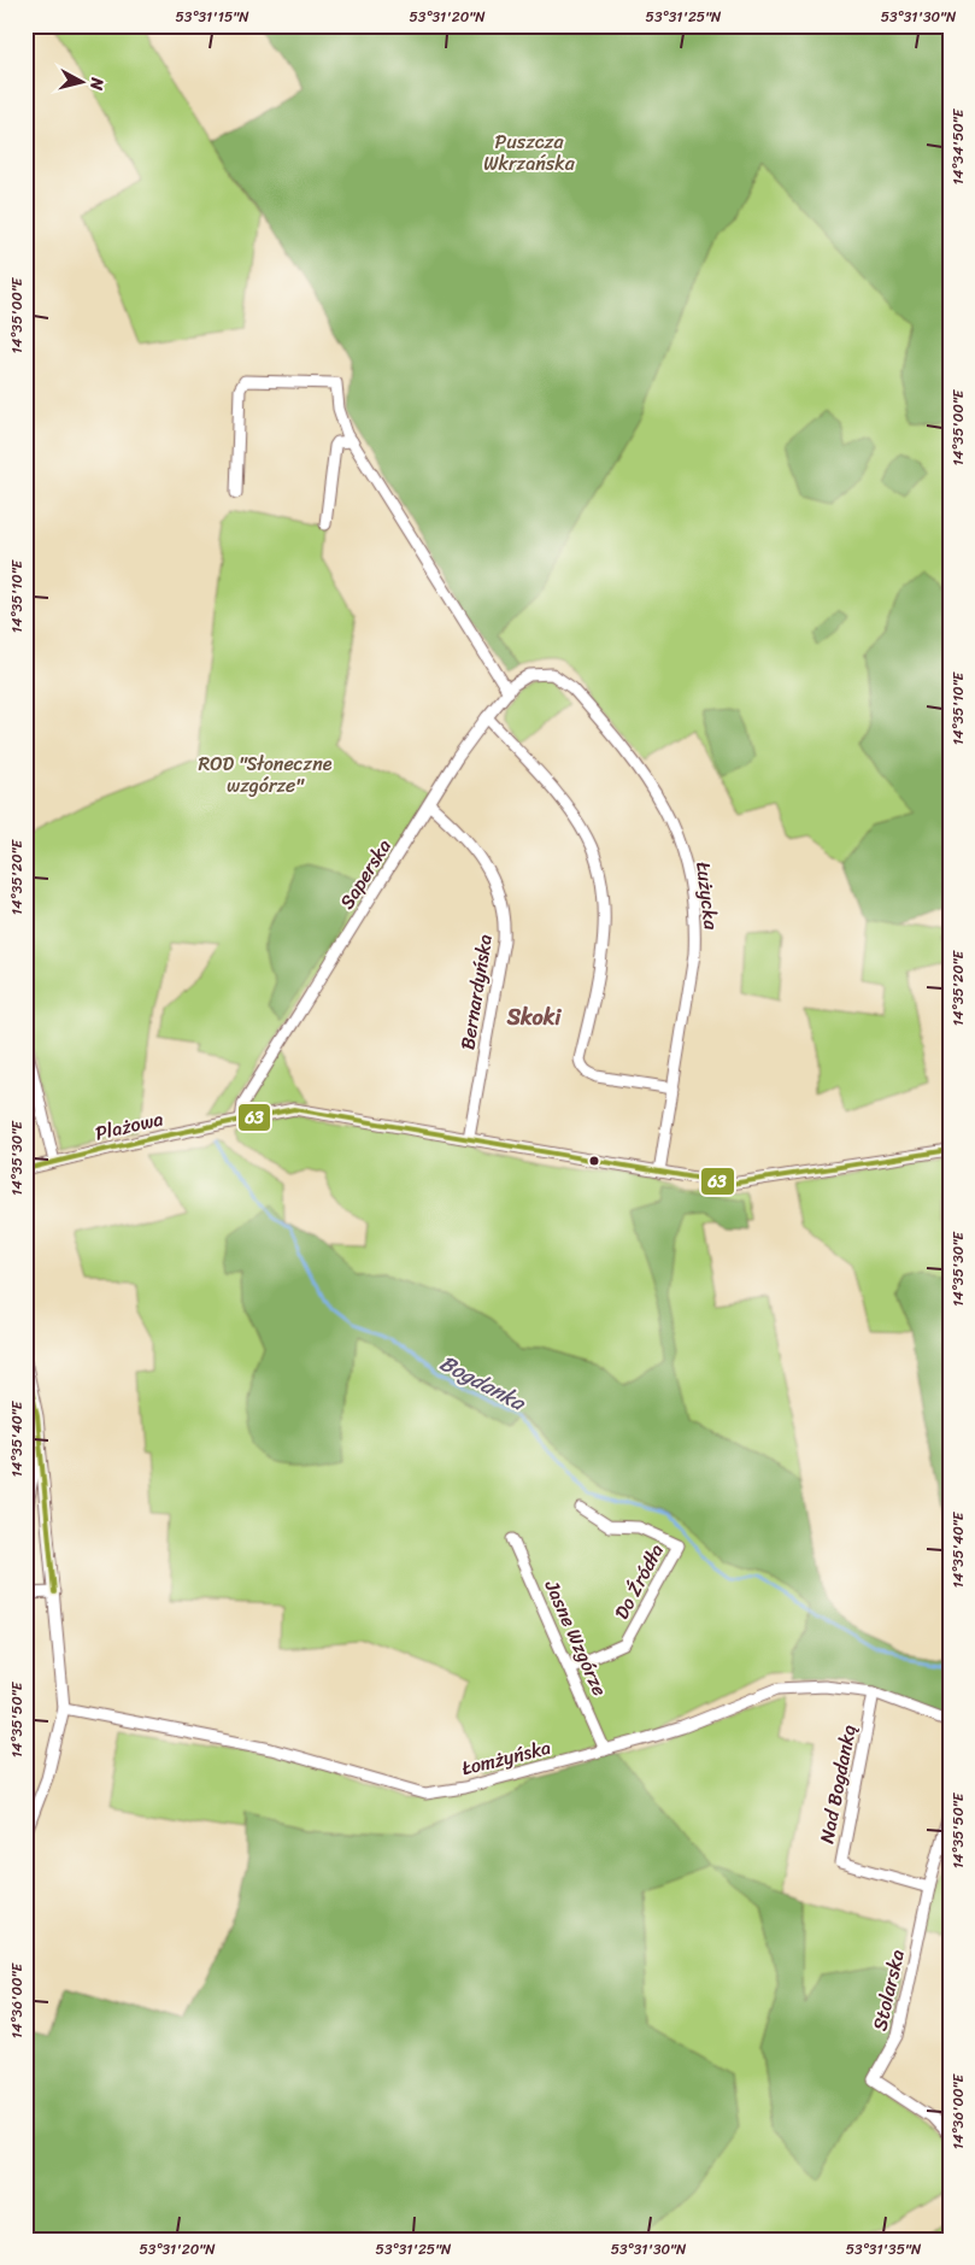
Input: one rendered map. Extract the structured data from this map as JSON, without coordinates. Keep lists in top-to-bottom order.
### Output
{
  "streets": {
    "street": [
      "Saperska",
      "Łużycka",
      "Bernardyńska",
      "Plażowa",
      "Do Źródła",
      "Jasne Wzgórze",
      "Łomżyńska",
      "Nad Bogdanką",
      "Stolarska"
    ]
  },
  "crossings": [
    ["Saperska", "Łużycka"],
    ["Saperska", "Bernardyńska"],
    ["Saperska", "Plażowa"],
    ["Łużycka", "Plażowa"],
    ["Bernardyńska", "Plażowa"],
    ["Do Źródła", "Jasne Wzgórze"],
    ["Jasne Wzgórze", "Łomżyńska"],
    ["Łomżyńska", "Nad Bogdanką"],
    ["Nad Bogdanką", "Stolarska"]
  ],
  "districts": ["Skoki"],
  "water": ["Bogdanka"],
  "parks": ["Puszcza Wkrzańska", "ROD \"Słoneczne wzgórze\""],
  "lines": ["transit line 63"],
  "north": "right",
  "coordinates": [
    "53°31'15\"N",
    "53°31'20\"N",
    "53°31'25\"N",
    "53°31'30\"N",
    "14°34'50\"E",
    "14°35'00\"E",
    "14°35'10\"E",
    "14°35'20\"E",
    "14°35'30\"E",
    "14°35'40\"E",
    "14°35'50\"E",
    "14°36'00\"E",
    "53°31'35\"N"
  ]
}
